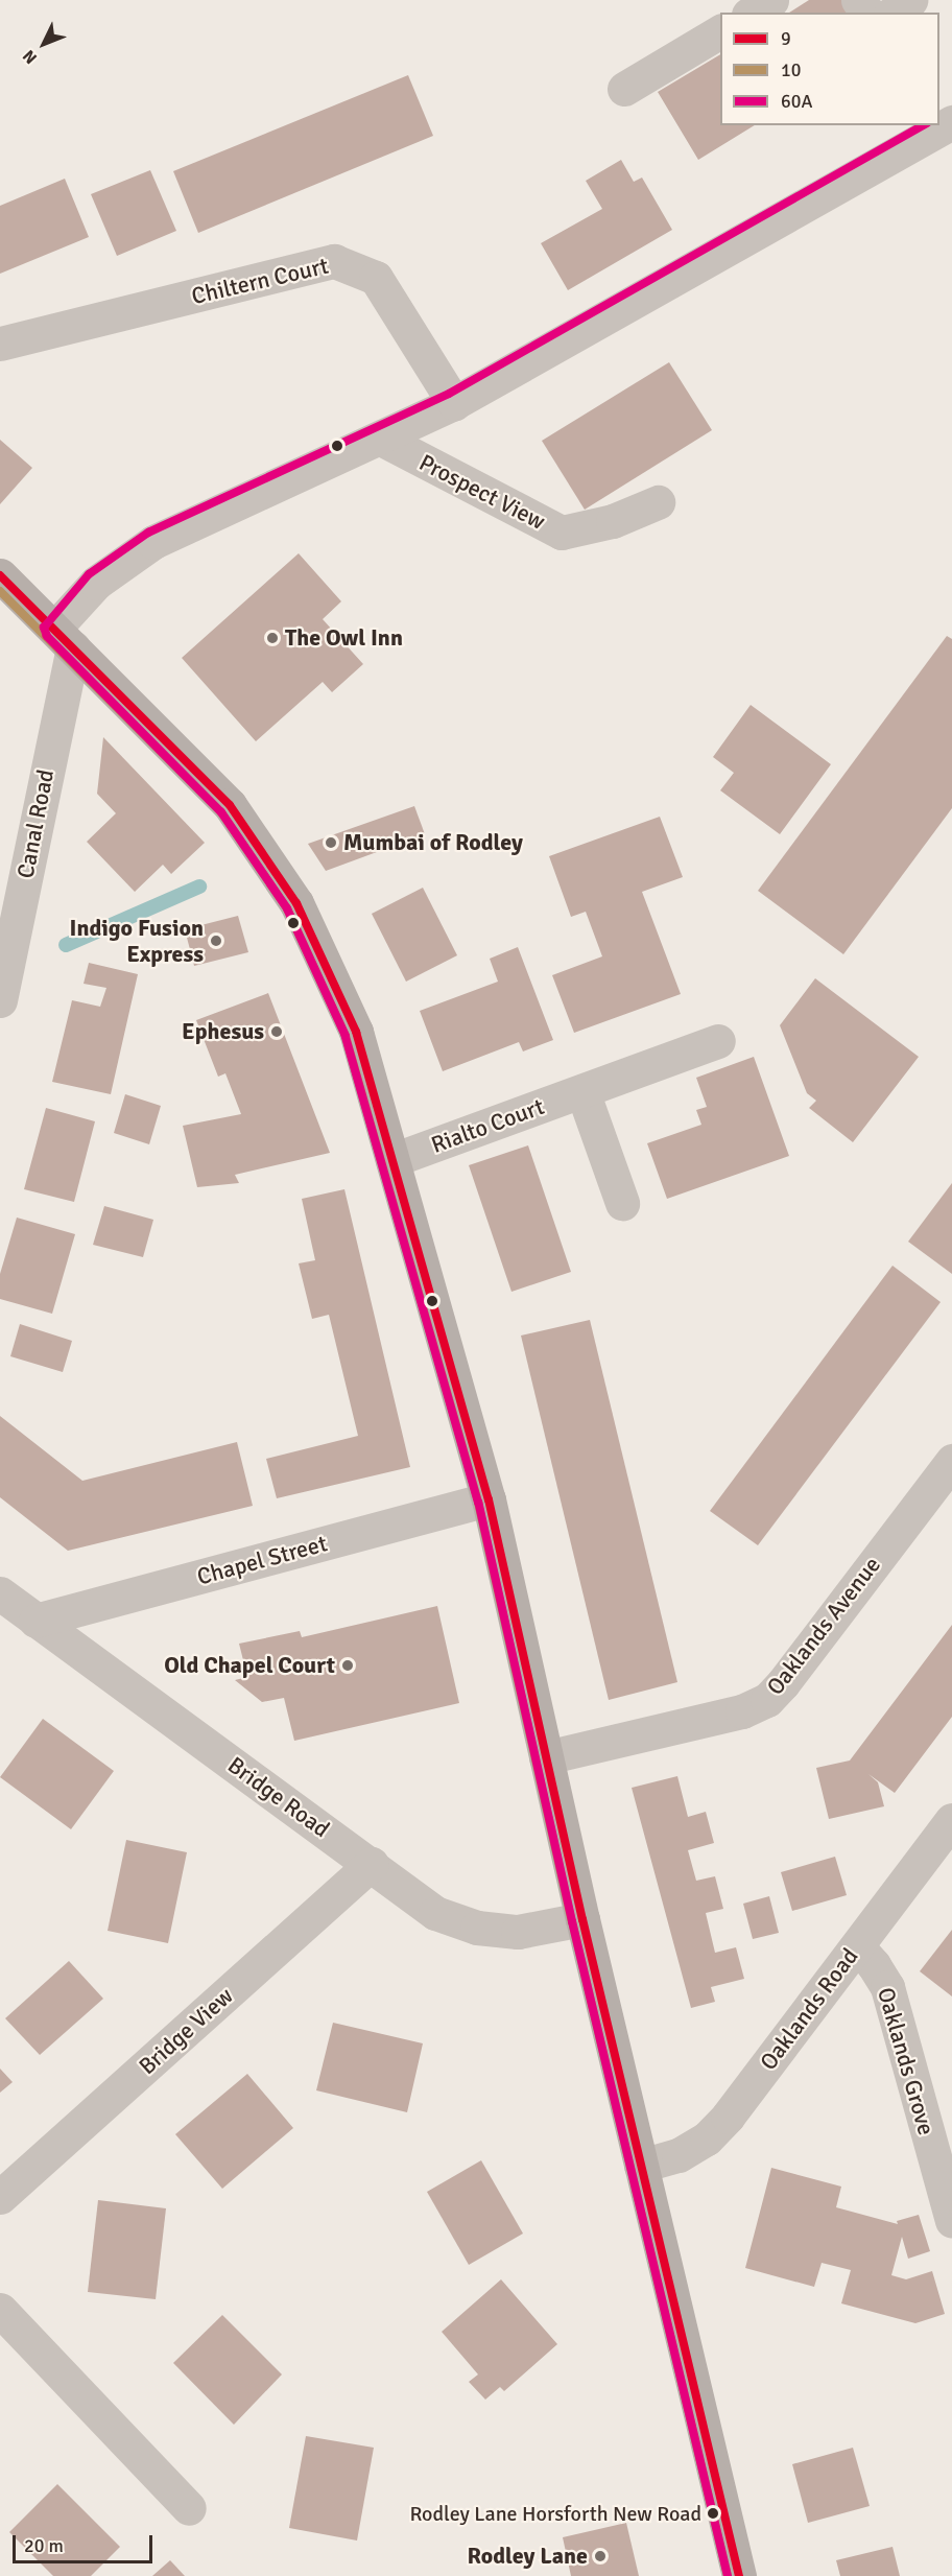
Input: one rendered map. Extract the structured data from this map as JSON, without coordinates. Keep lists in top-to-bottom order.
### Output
{
  "streets": {
    "street": [
      "Chiltern Court",
      "Prospect View",
      "Canal Road",
      "Rialto Court",
      "Chapel Street",
      "Oaklands Avenue",
      "Bridge Road",
      "Oaklands Road",
      "Bridge View",
      "Oaklands Grove"
    ]
  },
  "crossings": [
    ["Chapel Street", "Bridge Road"],
    ["Bridge Road", "Bridge View"],
    ["Oaklands Road", "Oaklands Grove"]
  ],
  "places": [
    "The Owl Inn",
    "Mumbai of Rodley",
    "Indigo Fusion Express",
    "Ephesus",
    "Old Chapel Court",
    "Rodley Lane Horsforth New Road",
    "Rodley Lane"
  ],
  "lines": ["transit line 60A", "transit line 9", "transit line 10"],
  "legend": ["9", "10", "60A"],
  "scale_bar": "20 m",
  "north": "bottom left"
}
